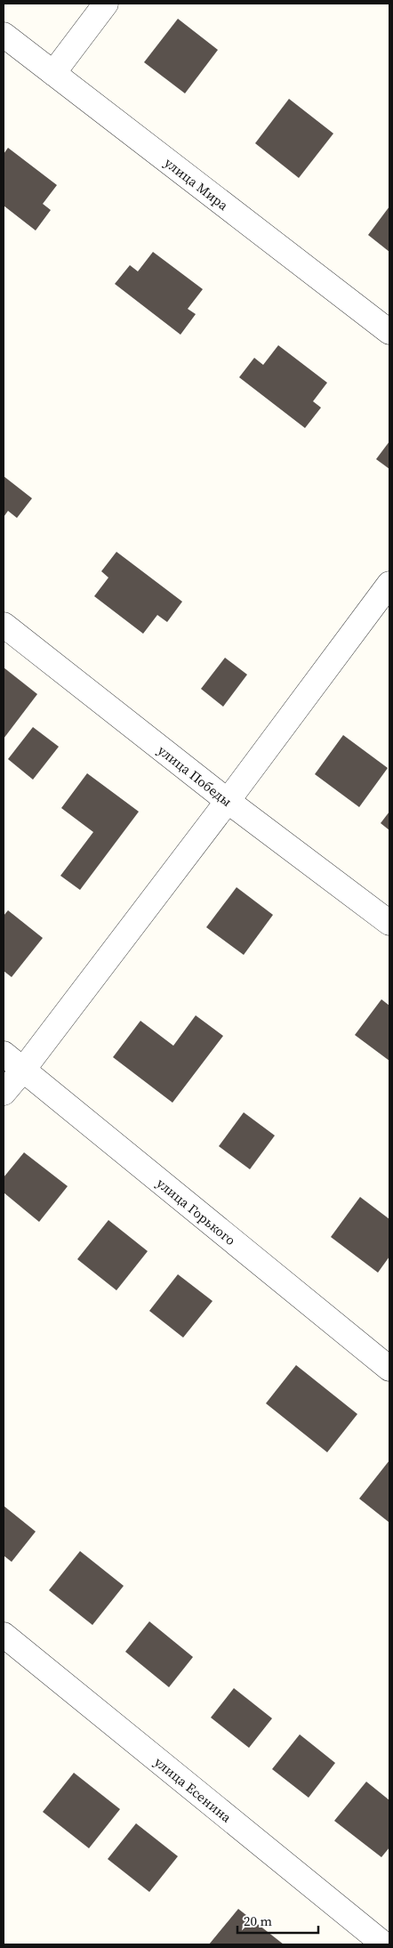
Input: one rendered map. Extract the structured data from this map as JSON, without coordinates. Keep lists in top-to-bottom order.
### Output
{
  "streets": {
    "street": [
      "улица Мира",
      "улица Победы",
      "улица Горького",
      "улица Есенина"
    ]
  },
  "scale_bar": "20 m"
}
